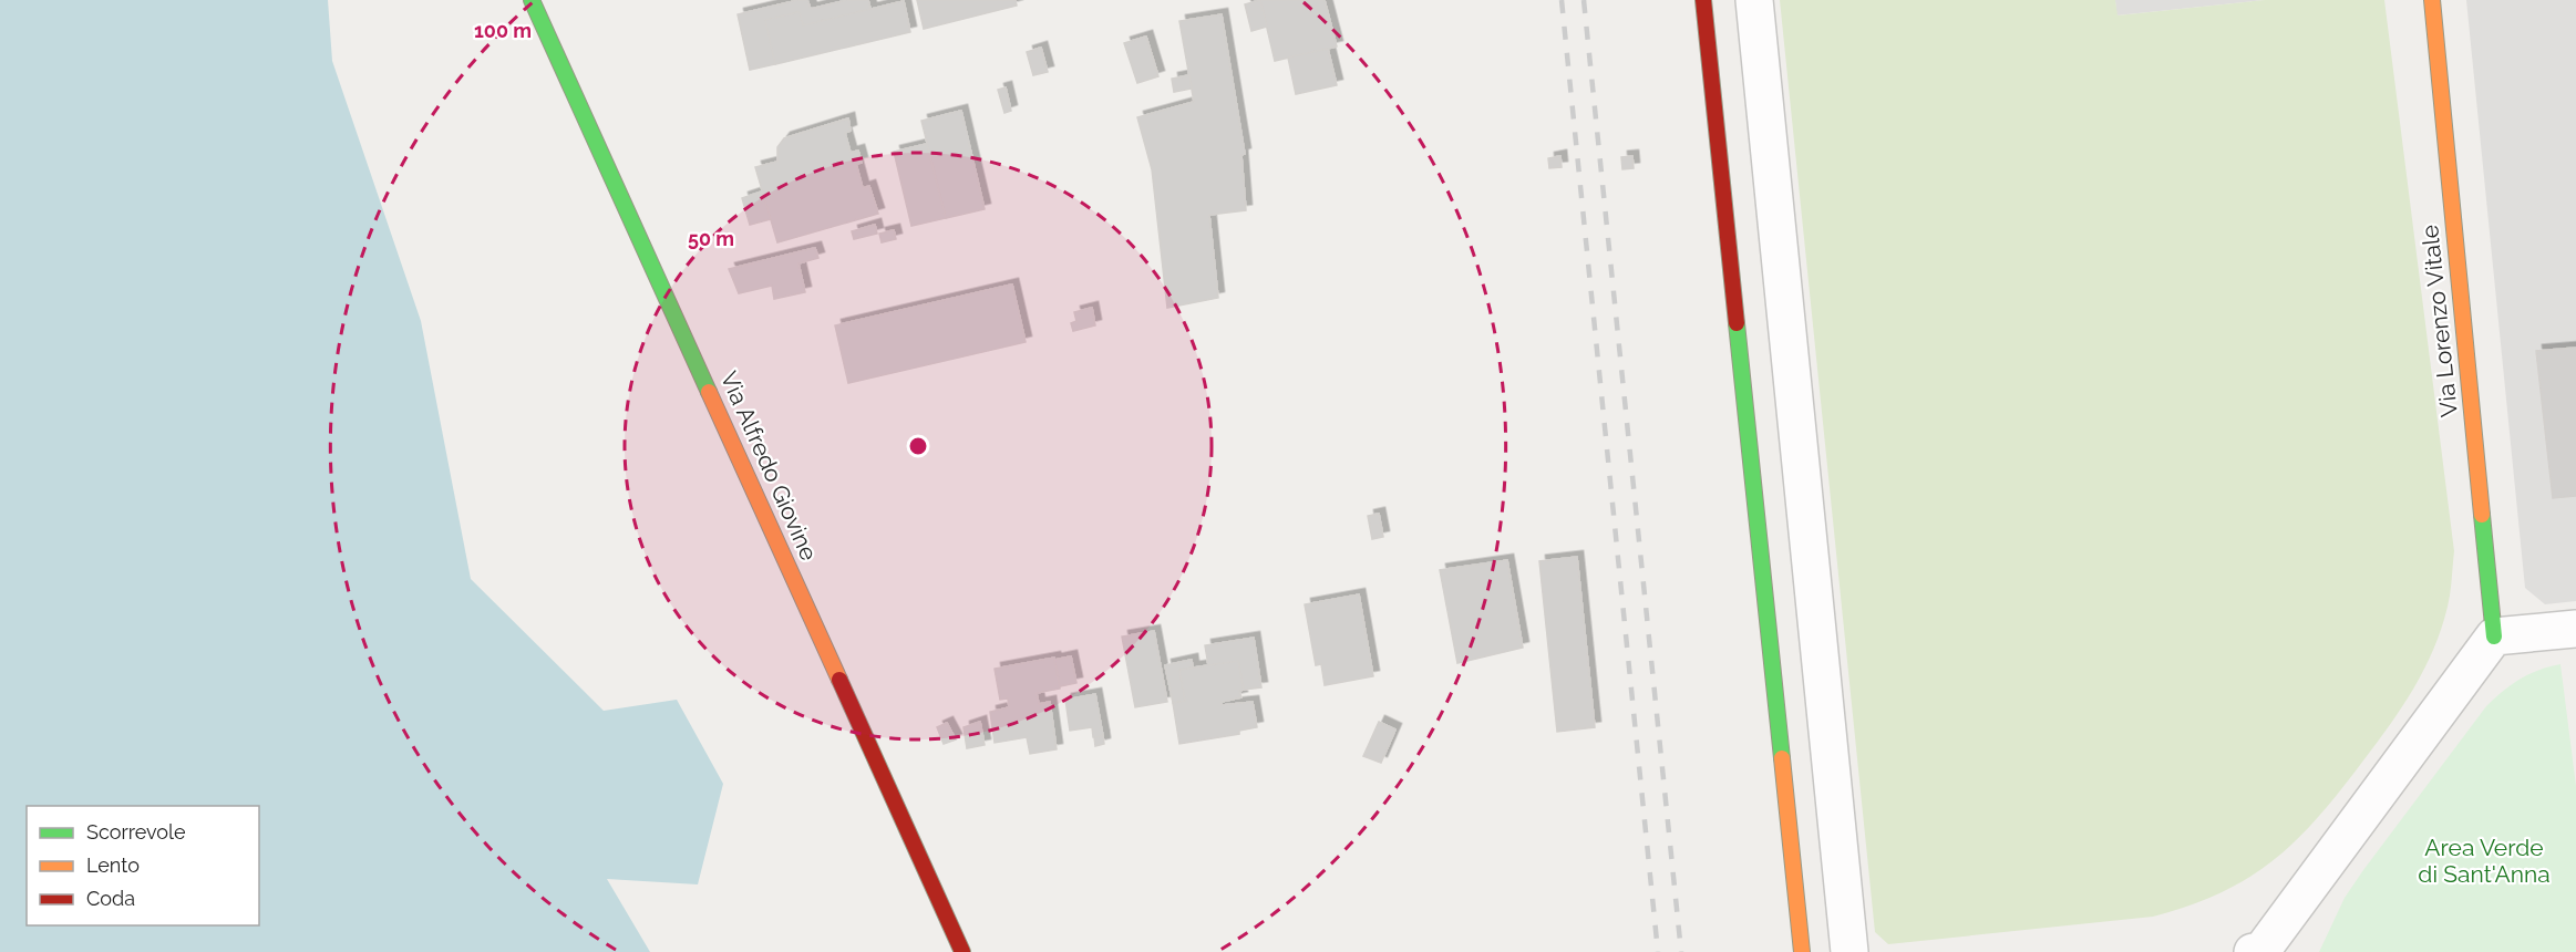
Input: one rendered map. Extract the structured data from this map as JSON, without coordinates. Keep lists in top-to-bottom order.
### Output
{
  "streets": {
    "street": ["Via Lorenzo Vitale", "Via Alfredo Giovine"]
  },
  "parks": ["Area Verde di Sant'Anna"],
  "legend": ["Scorrevole", "Lento", "Coda"],
  "rings": ["100 m", "50 m"]
}
